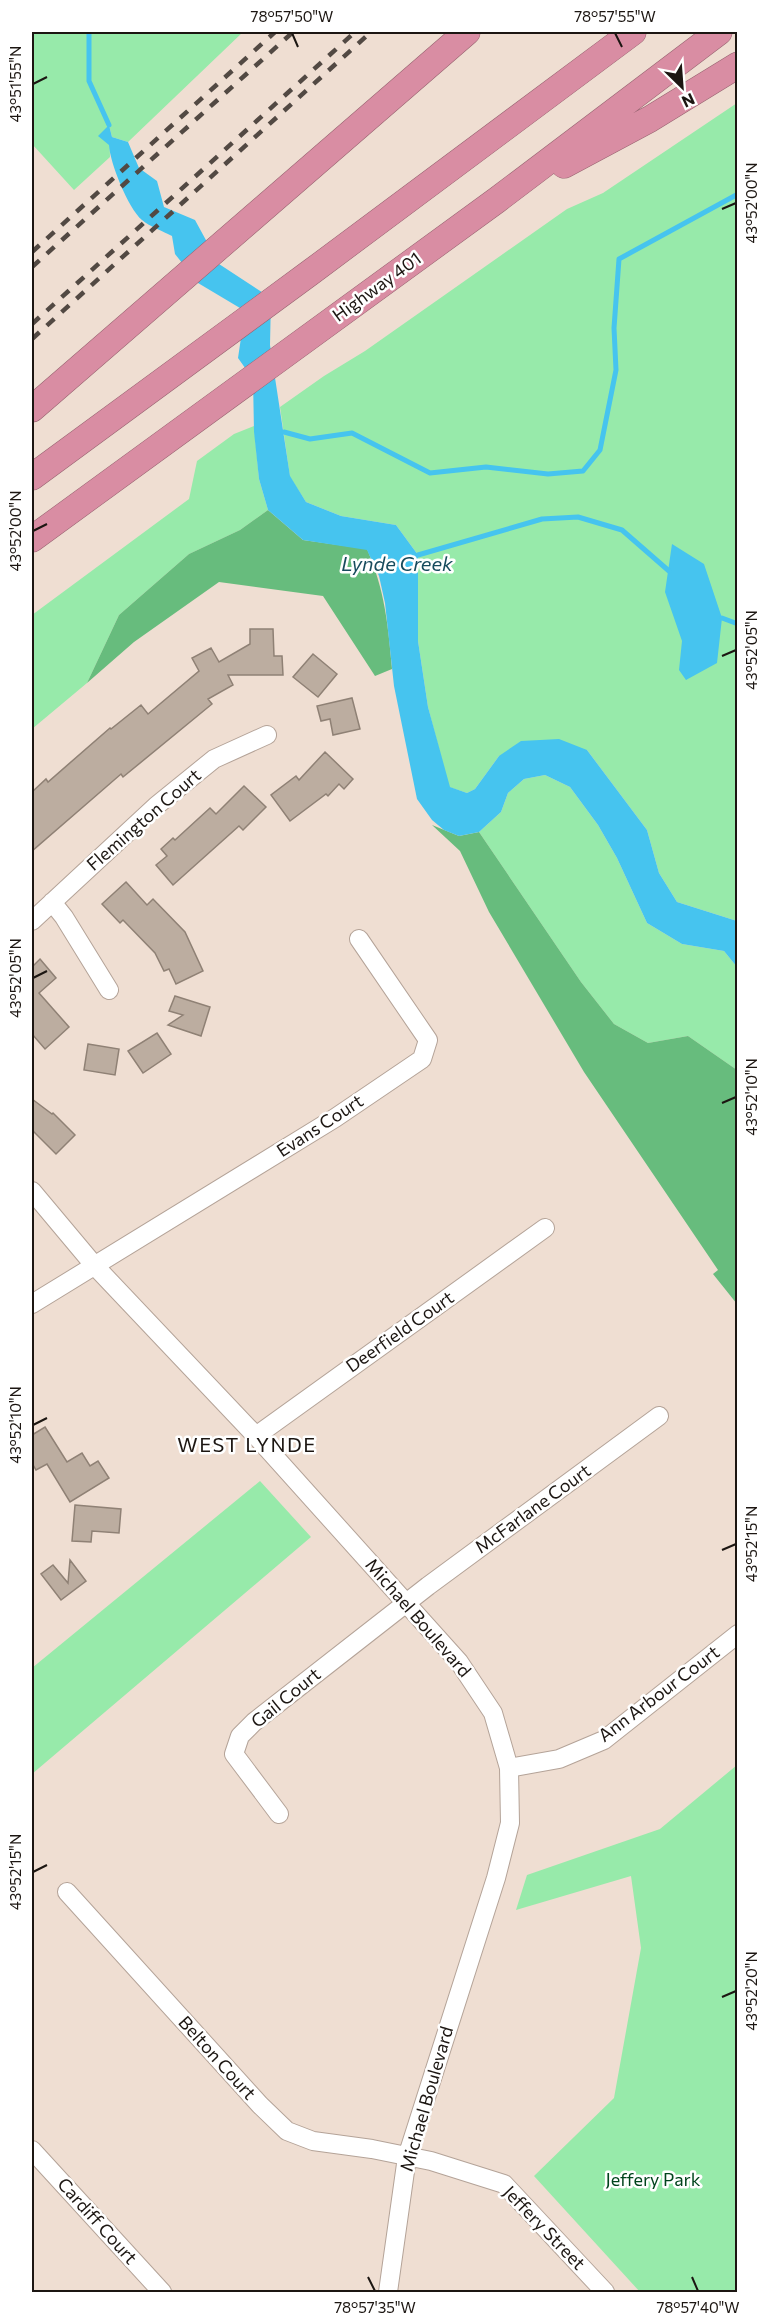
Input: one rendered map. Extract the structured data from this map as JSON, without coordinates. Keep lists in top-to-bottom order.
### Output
{
  "streets": {
    "highway": ["Highway 401"],
    "street": [
      "Flemington Court",
      "Evans Court",
      "Deerfield Court",
      "McFarlane Court",
      "Michael Boulevard",
      "Ann Arbour Court",
      "Gail Court",
      "Belton Court",
      "Cardiff Court",
      "Jeffery Street"
    ]
  },
  "crossings": [
    ["Evans Court", "Michael Boulevard"],
    ["Deerfield Court", "Michael Boulevard"],
    ["McFarlane Court", "Michael Boulevard"],
    ["McFarlane Court", "Gail Court"],
    ["Michael Boulevard", "Ann Arbour Court"],
    ["Michael Boulevard", "Gail Court"],
    ["Michael Boulevard", "Belton Court"],
    ["Michael Boulevard", "Jeffery Street"],
    ["Belton Court", "Jeffery Street"]
  ],
  "districts": ["WEST LYNDE"],
  "water": ["Lynde Creek"],
  "parks": ["Jeffery Park"],
  "north": "bottom right",
  "coordinates": [
    "78°57'50\"W",
    "78°57'55\"W",
    "43°51'55\"N",
    "43°52'00\"N",
    "43°52'05\"N",
    "43°52'10\"N",
    "43°52'15\"N",
    "43°52'20\"N",
    "78°57'35\"W",
    "78°57'40\"W"
  ]
}
